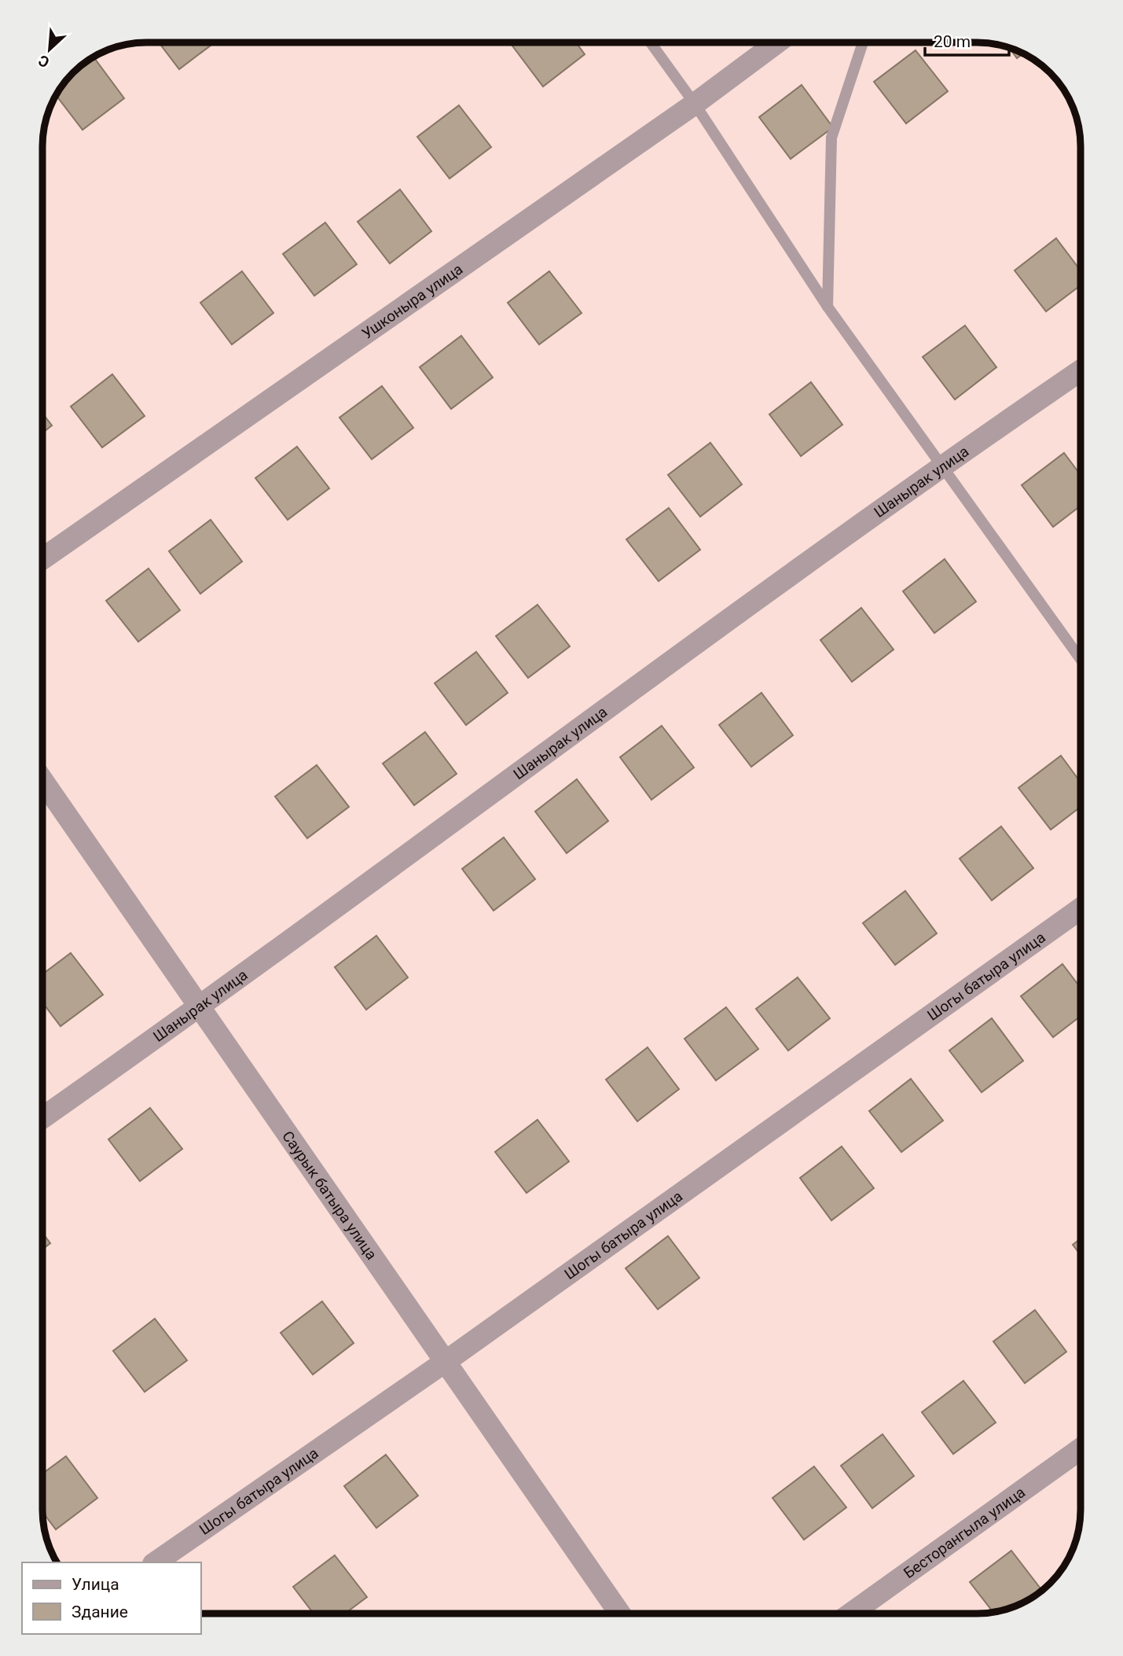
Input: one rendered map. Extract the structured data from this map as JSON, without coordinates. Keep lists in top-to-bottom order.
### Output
{
  "streets": {
    "street": [
      "Ушконыра улица",
      "Шанырак улица",
      "Шогы батыра улица",
      "Саурык батыра улица",
      "Бесторангыла улица"
    ]
  },
  "crossings": [
    ["Шанырак улица", "Саурык батыра улица"],
    ["Шогы батыра улица", "Саурык батыра улица"]
  ],
  "legend": ["Улица", "Здание"],
  "scale_bar": "20 m",
  "north": "bottom left"
}
